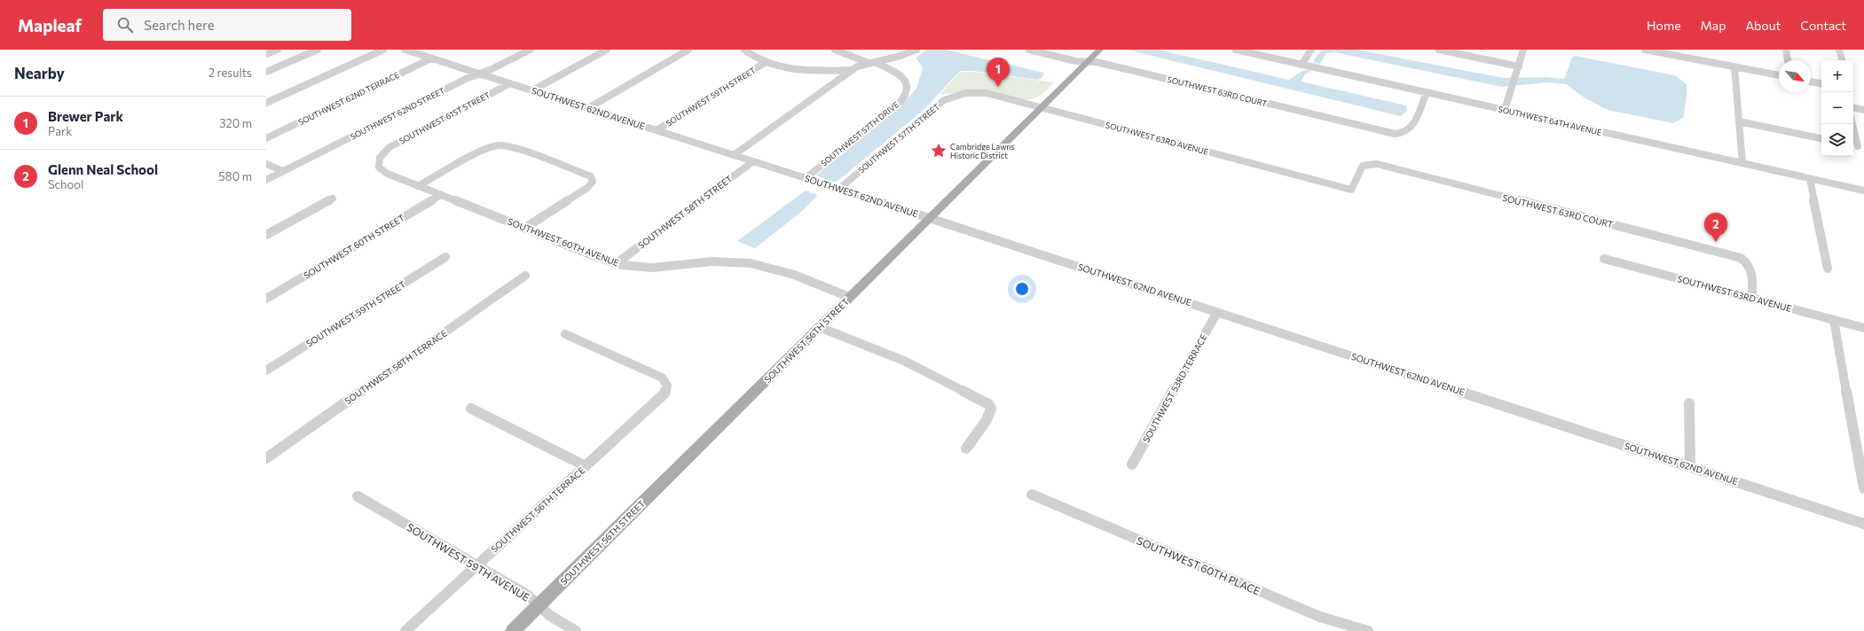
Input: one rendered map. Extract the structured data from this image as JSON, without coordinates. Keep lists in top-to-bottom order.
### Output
{
  "streets": {
    "main road": ["SOUTHWEST 56TH STREET"],
    "street": [
      "SOUTHWEST 63RD COURT",
      "SOUTHWEST 59TH STREET",
      "SOUTHWEST 62ND TERRACE",
      "SOUTHWEST 62ND AVENUE",
      "SOUTHWEST 62ND STREET",
      "SOUTHWEST 61ST STREET",
      "SOUTHWEST 64TH AVENUE",
      "SOUTHWEST 57TH DRIVE",
      "SOUTHWEST 57TH STREET",
      "SOUTHWEST 63RD AVENUE",
      "SOUTHWEST 58TH STREET",
      "SOUTHWEST 60TH AVENUE",
      "SOUTHWEST 60TH STREET",
      "SOUTHWEST 58TH TERRACE",
      "SOUTHWEST 53RD TERRACE",
      "SOUTHWEST 56TH TERRACE",
      "SOUTHWEST 59TH AVENUE",
      "SOUTHWEST 60TH PLACE"
    ]
  },
  "crossings": [
    ["SOUTHWEST 63RD COURT", "SOUTHWEST 64TH AVENUE"],
    ["SOUTHWEST 63RD COURT", "SOUTHWEST 63RD AVENUE"],
    ["SOUTHWEST 63RD COURT", "SOUTHWEST 56TH STREET"],
    ["SOUTHWEST 59TH STREET", "SOUTHWEST 62ND AVENUE"],
    ["SOUTHWEST 62ND TERRACE", "SOUTHWEST 62ND AVENUE"],
    ["SOUTHWEST 62ND AVENUE", "SOUTHWEST 62ND STREET"],
    ["SOUTHWEST 62ND AVENUE", "SOUTHWEST 61ST STREET"],
    ["SOUTHWEST 62ND AVENUE", "SOUTHWEST 57TH DRIVE"],
    ["SOUTHWEST 62ND AVENUE", "SOUTHWEST 57TH STREET"],
    ["SOUTHWEST 62ND AVENUE", "SOUTHWEST 58TH STREET"],
    ["SOUTHWEST 62ND AVENUE", "SOUTHWEST 56TH STREET"],
    ["SOUTHWEST 62ND AVENUE", "SOUTHWEST 53RD TERRACE"],
    ["SOUTHWEST 61ST STREET", "SOUTHWEST 60TH AVENUE"],
    ["SOUTHWEST 57TH STREET", "SOUTHWEST 63RD AVENUE"],
    ["SOUTHWEST 63RD AVENUE", "SOUTHWEST 56TH STREET"],
    ["SOUTHWEST 58TH STREET", "SOUTHWEST 60TH AVENUE"],
    ["SOUTHWEST 60TH AVENUE", "SOUTHWEST 60TH STREET"],
    ["SOUTHWEST 60TH AVENUE", "SOUTHWEST 56TH STREET"],
    ["SOUTHWEST 56TH STREET", "SOUTHWEST 59TH AVENUE"],
    ["SOUTHWEST 56TH TERRACE", "SOUTHWEST 59TH AVENUE"]
  ],
  "places": {
    "place": ["Cambridge Lawns Historic District"]
  },
  "north": "bottom right",
  "page": {
    "header": "Mapleaf",
    "search": "Search here",
    "nav": [
      "Home",
      "Map",
      "About",
      "Contact"
    ],
    "heading": ["Nearby", "2 results"],
    "pins": ["1", "2"],
    "map_buttons": ["+", "−"],
    "list": [
      {
        "mark": "1",
        "name": "Brewer Park",
        "note": "Park",
        "value": "320 m"
      },
      {
        "mark": "2",
        "name": "Glenn Neal School",
        "note": "School",
        "value": "580 m"
      }
    ]
  }
}
